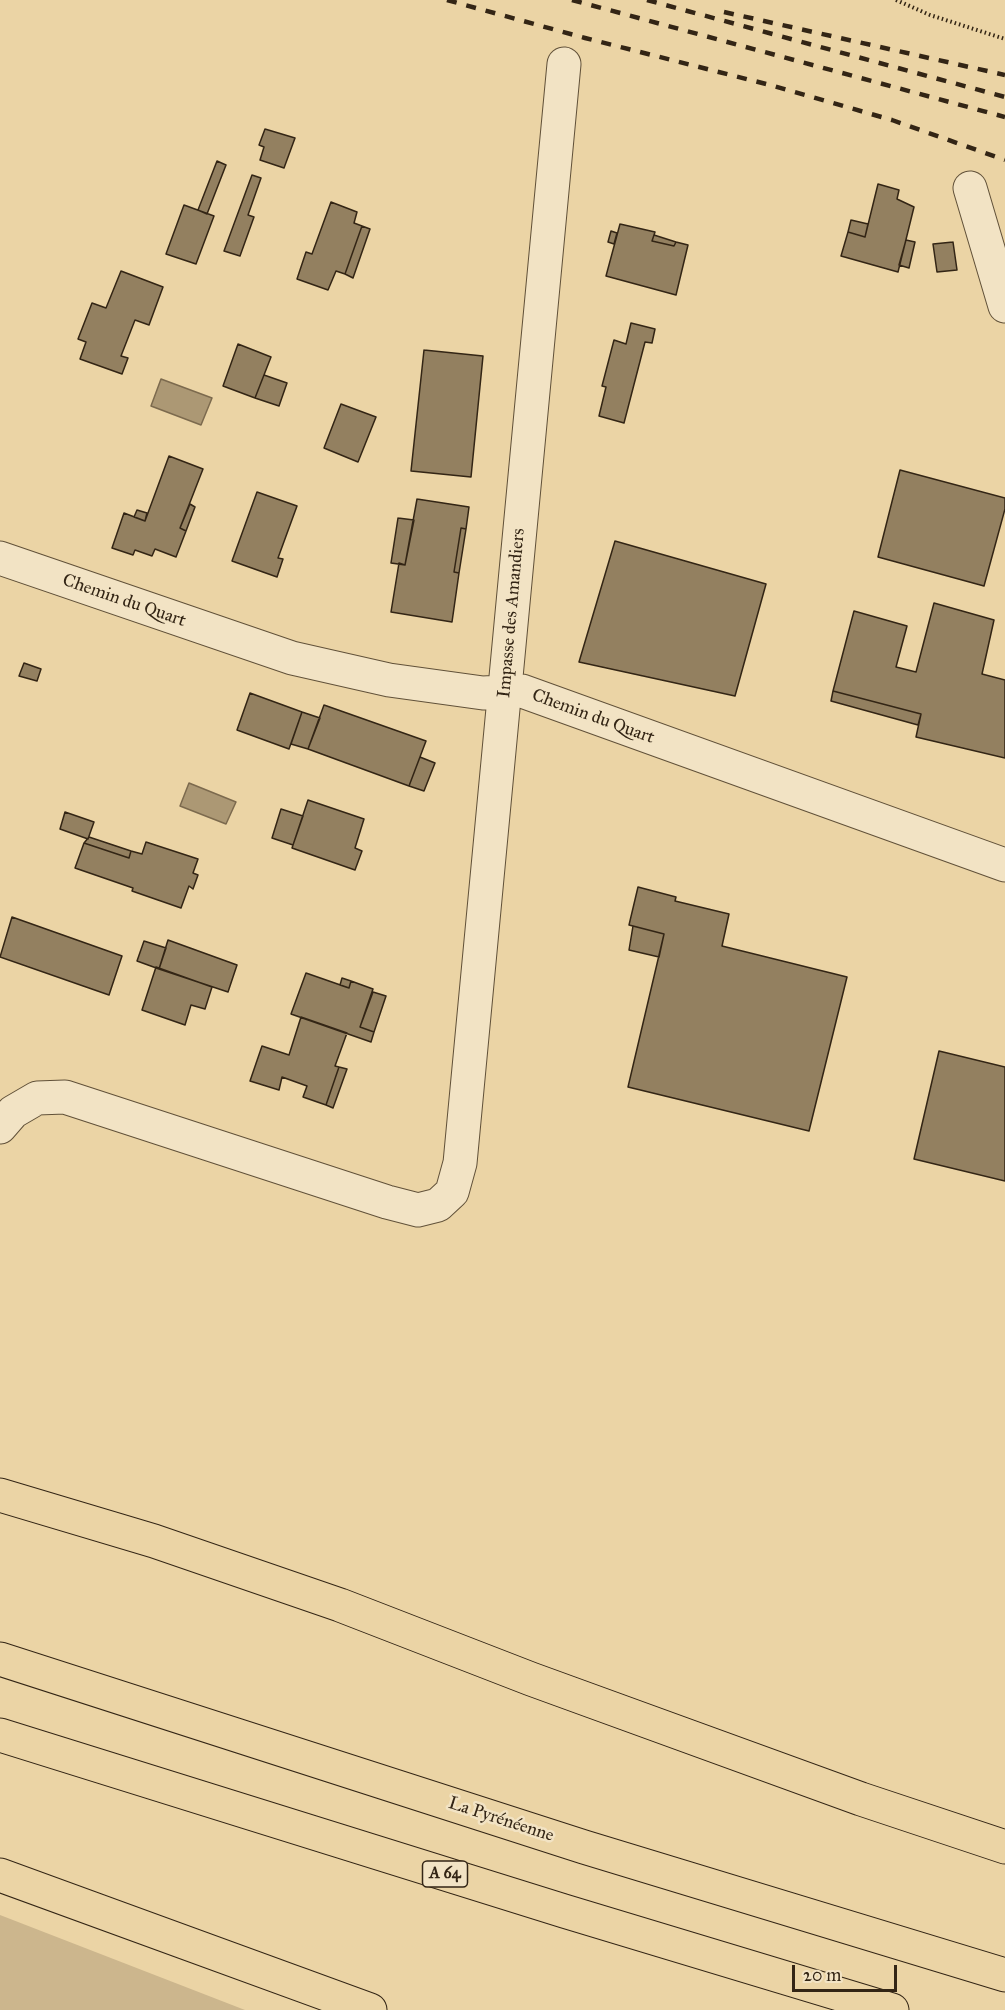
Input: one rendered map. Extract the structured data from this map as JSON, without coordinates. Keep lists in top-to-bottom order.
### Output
{
  "streets": {
    "highway": ["La Pyrénéenne", "A 64"],
    "street": ["Chemin du Quart", "Impasse des Amandiers"]
  },
  "crossings": [
    ["Chemin du Quart", "Impasse des Amandiers"]
  ],
  "scale_bar": "20 m"
}
